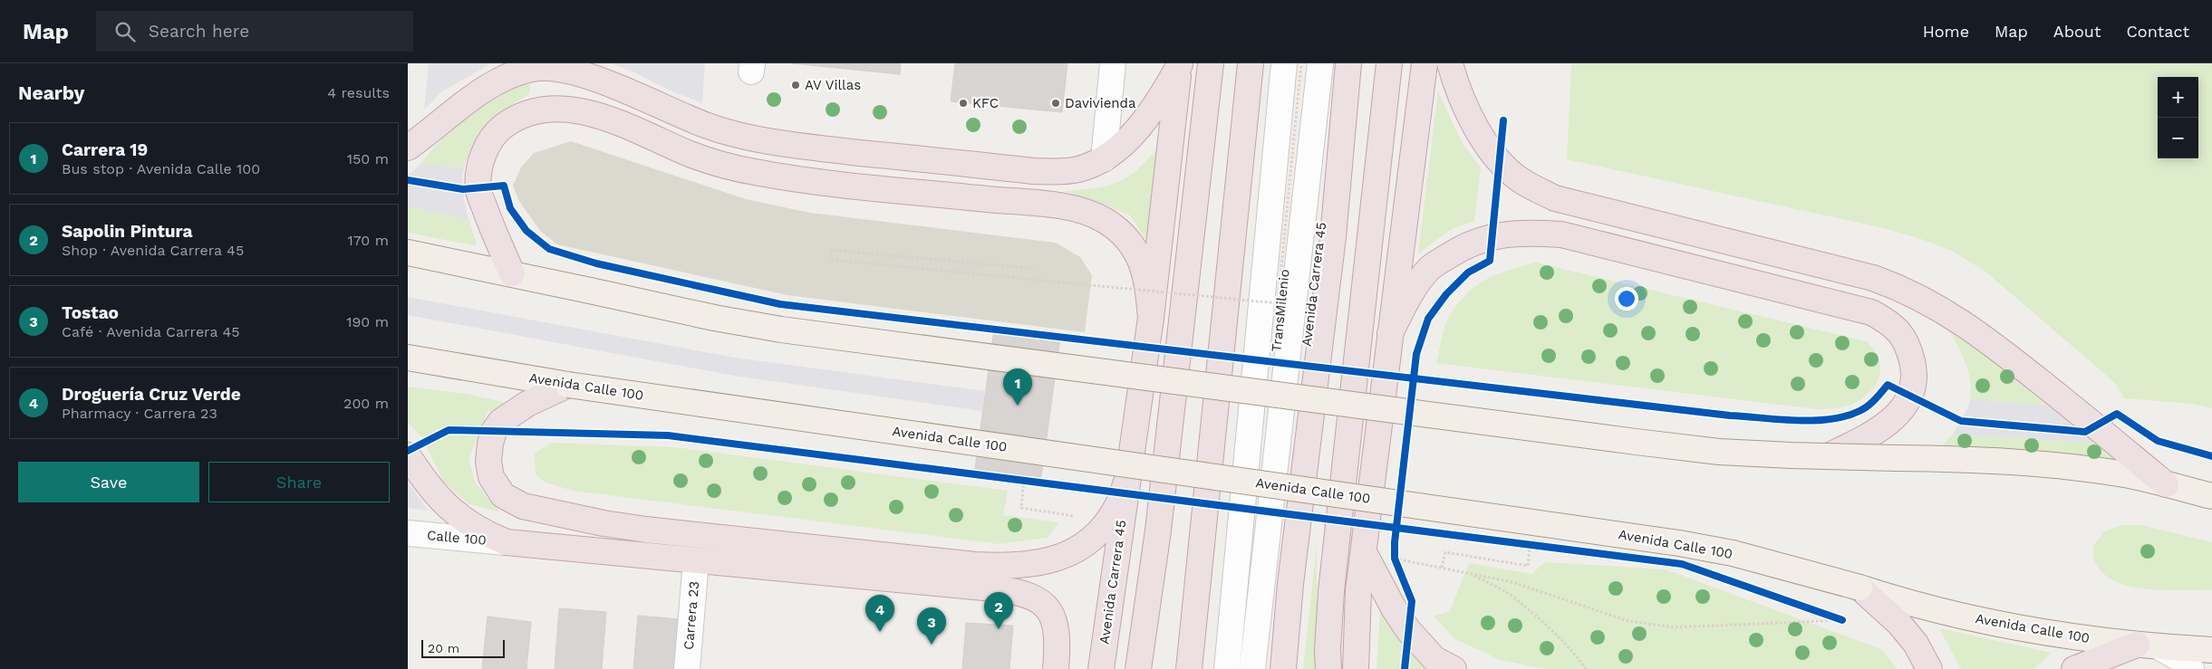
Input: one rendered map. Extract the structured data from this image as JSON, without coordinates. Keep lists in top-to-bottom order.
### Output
{
  "streets": {
    "highway": ["Avenida Carrera 45"],
    "main road": ["Avenida Calle 100"],
    "street": ["TransMilenio", "Calle 100", "Carrera 23"]
  },
  "places": ["AV Villas", "KFC", "Davivienda"],
  "scale_bar": "20 m",
  "page": {
    "header": "Map",
    "search": "Search here",
    "nav": [
      "Home",
      "Map",
      "About",
      "Contact"
    ],
    "heading": ["Nearby", "4 results"],
    "map_buttons": ["+", "−"],
    "list": [
      {
        "mark": "1",
        "name": "Carrera 19",
        "note": "Bus stop · Avenida Calle 100",
        "value": "150 m"
      },
      {
        "mark": "2",
        "name": "Sapolin Pintura",
        "note": "Shop · Avenida Carrera 45",
        "value": "170 m"
      },
      {
        "mark": "3",
        "name": "Tostao",
        "note": "Café · Avenida Carrera 45",
        "value": "190 m"
      },
      {
        "mark": "4",
        "name": "Droguería Cruz Verde",
        "note": "Pharmacy · Carrera 23",
        "value": "200 m"
      }
    ],
    "pins": [
      "1",
      "2",
      "4",
      "3"
    ],
    "buttons": ["Save", "Share"],
    "scale": "20 m"
  }
}
